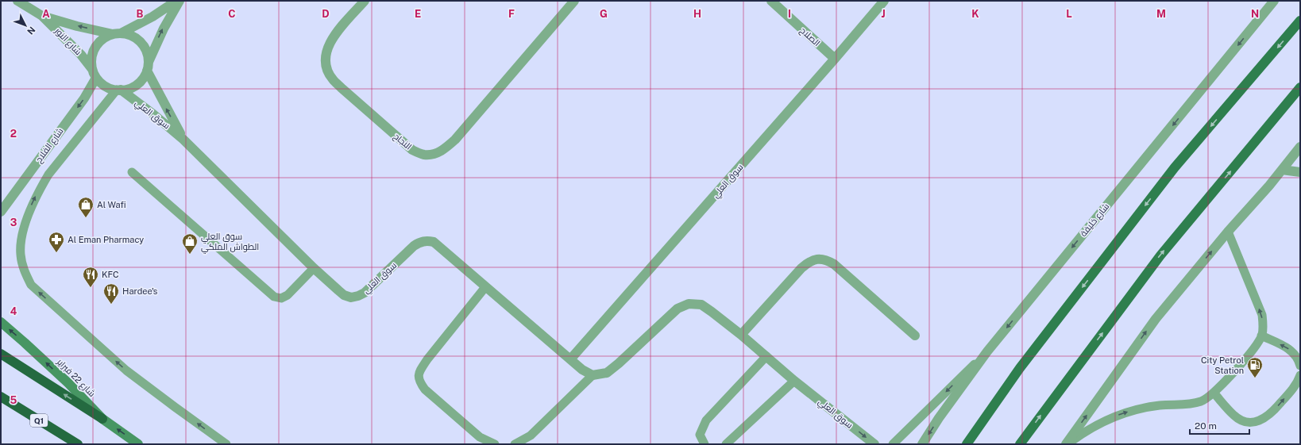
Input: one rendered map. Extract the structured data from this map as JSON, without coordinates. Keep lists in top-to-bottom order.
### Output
{
  "streets": {
    "highway": ["Q1"],
    "main road": ["شارع 22 فبراير"],
    "street": [
      "الصلاح",
      "شارع النور",
      "سوق العلي",
      "النجاح",
      "شارع الفلاح",
      "شارع خليفة"
    ]
  },
  "crossings": [
    ["الصلاح", "سوق العلي"],
    ["شارع النور", "سوق العلي"],
    ["شارع النور", "شارع الفلاح"],
    ["سوق العلي", "شارع الفلاح"]
  ],
  "one_way": [
    "شارع النور",
    "شارع الفلاح",
    "شارع خليفة",
    "شارع 22 فبراير"
  ],
  "places": {
    "shop": ["Al Wafi", "سوق العلي الطواش الملكي"],
    "pharmacy": ["Al Eman Pharmacy"],
    "restaurant": ["KFC", "Hardee's"],
    "fuel station": ["City Petrol Station"]
  },
  "scale_bar": "20 m",
  "north": "bottom right",
  "grid": {
    "columns": [
      "A",
      "B",
      "C",
      "D",
      "E",
      "F",
      "G",
      "H",
      "I",
      "J",
      "K",
      "L",
      "M",
      "N"
    ],
    "rows": [
      "2",
      "3",
      "4",
      "5"
    ]
  }
}
